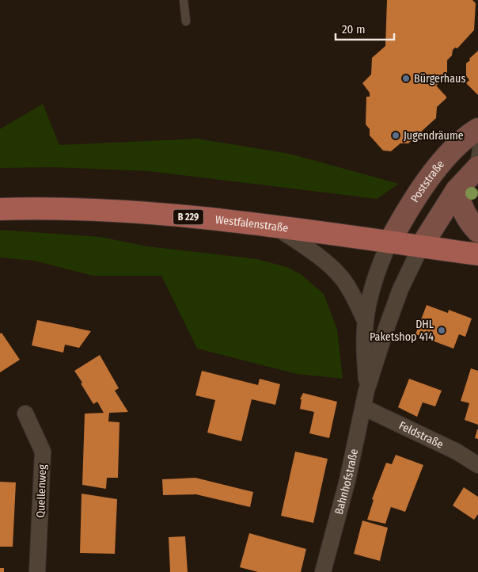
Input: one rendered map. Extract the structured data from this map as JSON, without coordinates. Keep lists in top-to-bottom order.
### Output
{
  "streets": {
    "main road": ["B 229", "Westfalenstraße"],
    "street": [
      "Poststraße",
      "Feldstraße",
      "Bahnhofstraße",
      "Quellenweg"
    ]
  },
  "crossings": [
    ["Poststraße", "Westfalenstraße"],
    ["Poststraße", "Bahnhofstraße"],
    ["Westfalenstraße", "Bahnhofstraße"],
    ["Feldstraße", "Bahnhofstraße"]
  ],
  "places": ["Bürgerhaus", "Jugendräume", "DHL Paketshop 414"],
  "scale_bar": "20 m"
}
